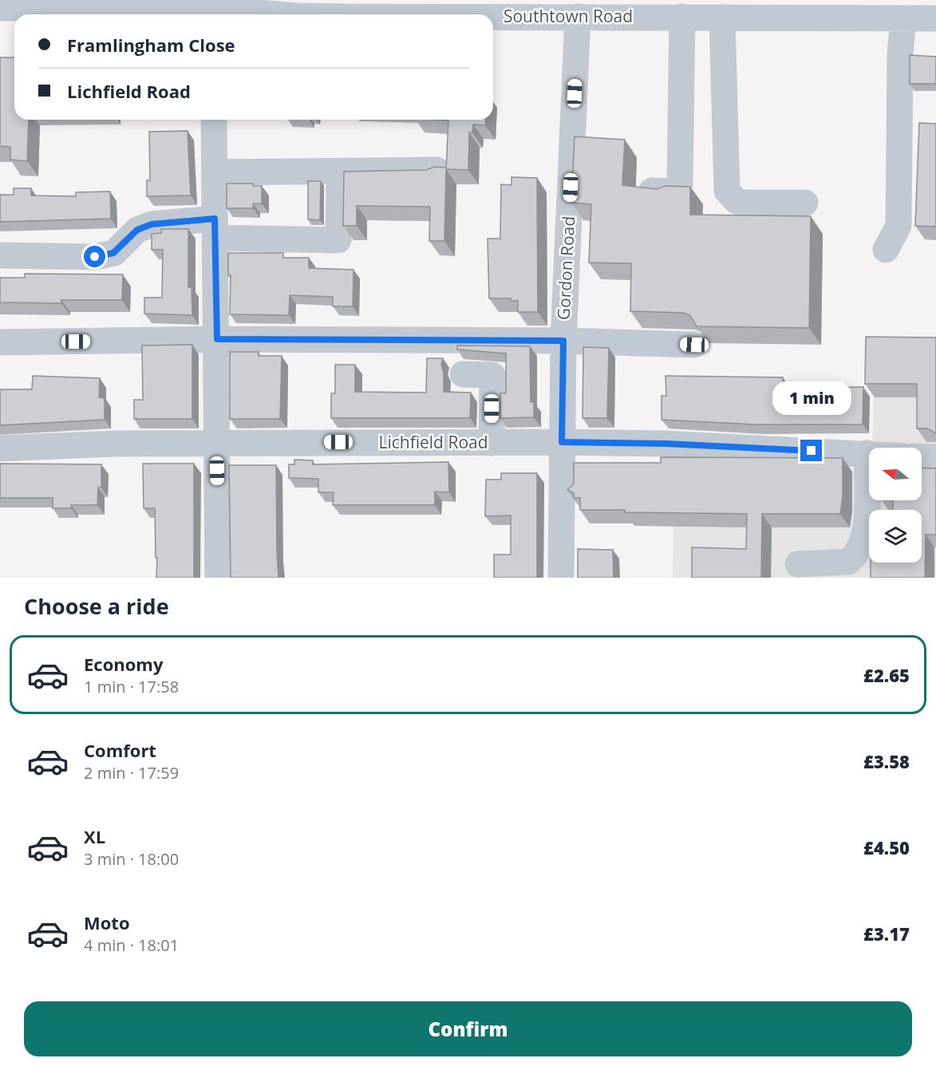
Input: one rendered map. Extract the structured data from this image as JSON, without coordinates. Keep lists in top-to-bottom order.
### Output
{
  "streets": {
    "street": ["Southtown Road", "Gordon Road", "Lichfield Road"]
  },
  "crossings": [
    ["Southtown Road", "Gordon Road"],
    ["Gordon Road", "Lichfield Road"]
  ],
  "north": "left",
  "page": {
    "banner": ["Framlingham Close", "Lichfield Road"],
    "bubble": "1 min",
    "heading": "Choose a ride",
    "list": [
      {
        "name": "Economy",
        "note": "1 min · 17:58",
        "value": "£2.65"
      },
      {
        "name": "Comfort",
        "note": "2 min · 17:59",
        "value": "£3.58"
      },
      {
        "name": "XL",
        "note": "3 min · 18:00",
        "value": "£4.50"
      },
      {
        "name": "Moto",
        "note": "4 min · 18:01",
        "value": "£3.17"
      }
    ],
    "buttons": "Confirm"
  }
}
